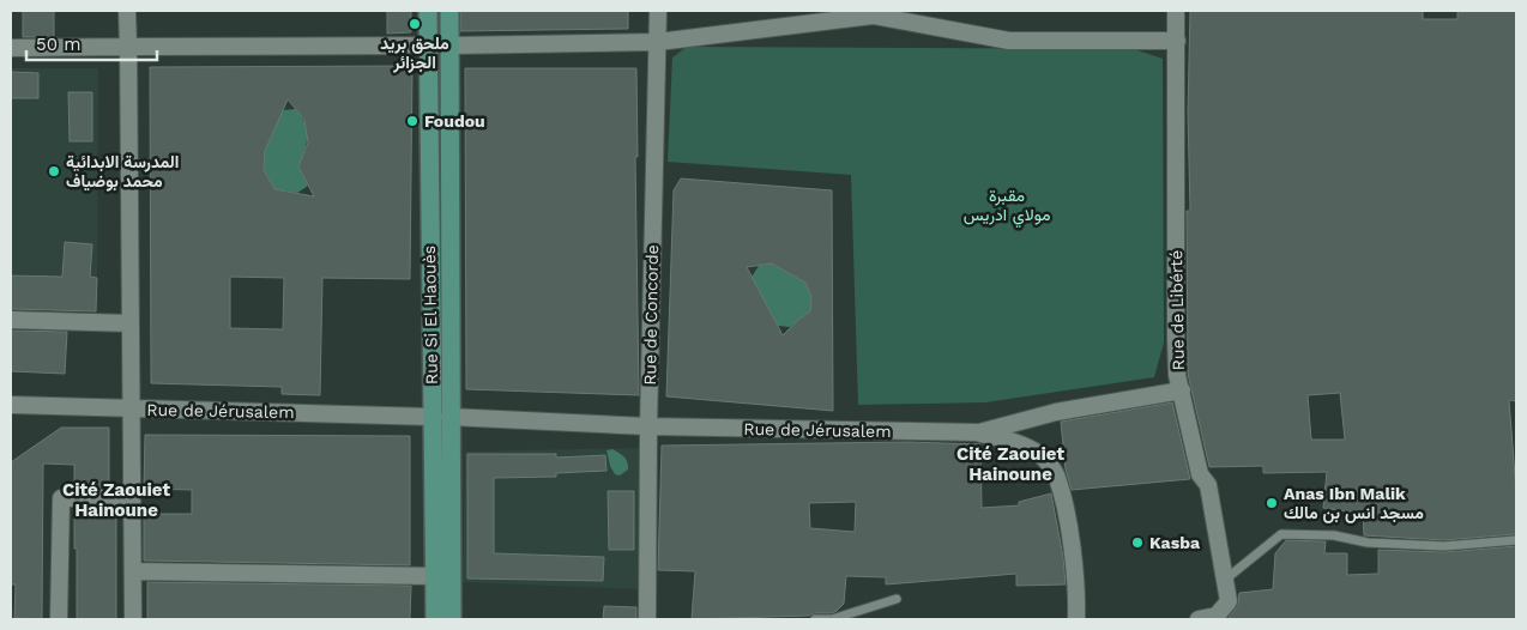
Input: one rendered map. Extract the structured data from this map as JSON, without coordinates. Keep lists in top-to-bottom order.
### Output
{
  "streets": {
    "street": [
      "Rue de Libérté",
      "Rue Si El Haouès",
      "Rue de Concorde",
      "Rue de Jérusalem"
    ]
  },
  "crossings": [
    ["Rue de Libérté", "Rue de Jérusalem"],
    ["Rue Si El Haouès", "Rue de Jérusalem"],
    ["Rue de Concorde", "Rue de Jérusalem"]
  ],
  "districts": ["Cité Zaouiet Hainoune", "Cité Zaouiet Hainoune"],
  "parks": ["مقبرة مولاي ادريس"],
  "places": [
    "ملحق بريد الجزائر",
    "Foudou",
    "المدرسة الابدائية محمد بوضياف",
    "Anas Ibn Malik مسجد انس بن مالك",
    "Kasba"
  ],
  "scale_bar": "50 m"
}
